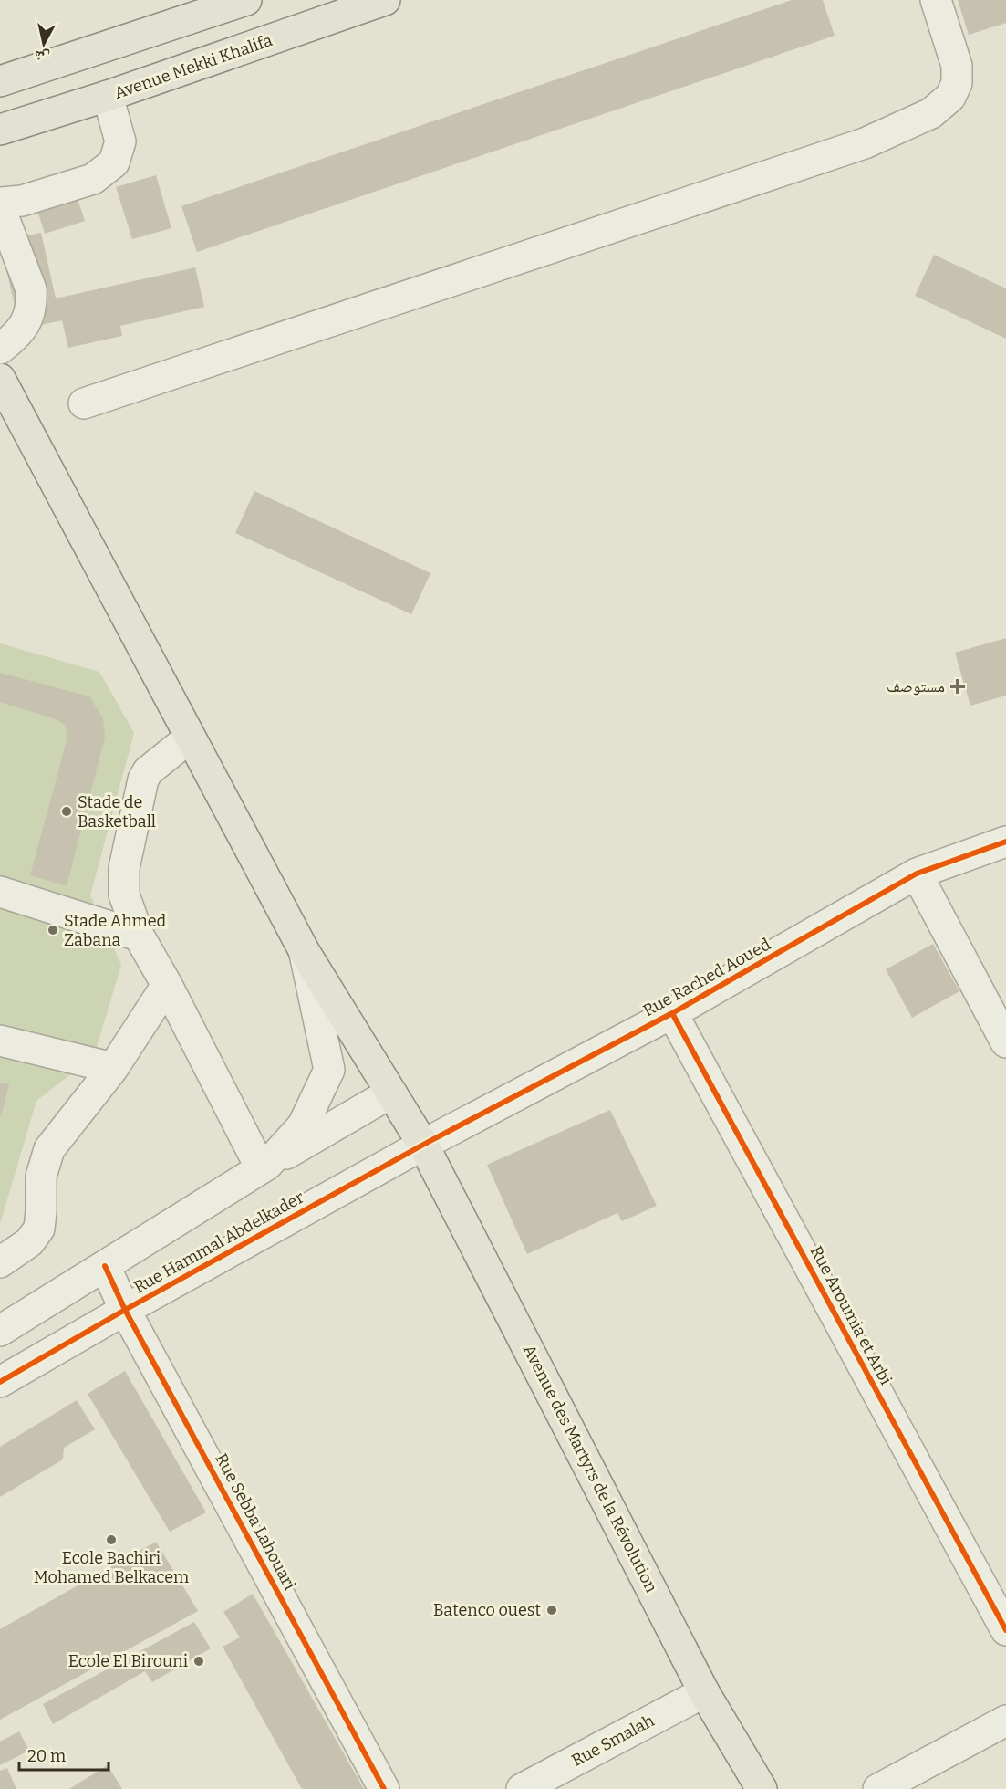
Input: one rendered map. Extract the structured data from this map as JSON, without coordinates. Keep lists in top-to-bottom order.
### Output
{
  "streets": {
    "main road": ["Avenue Mekki Khalifa", "Avenue des Martyrs de la Révolution"],
    "street": [
      "Rue Rached Aoued",
      "Rue Hammal Abdelkader",
      "Rue Aroumia et Arbi",
      "Rue Sebba Lahouari",
      "Rue Smalah"
    ]
  },
  "crossings": [
    ["Rue Rached Aoued", "Rue Hammal Abdelkader"],
    ["Rue Rached Aoued", "Rue Aroumia et Arbi"],
    ["Rue Rached Aoued", "Avenue des Martyrs de la Révolution"],
    ["Rue Hammal Abdelkader", "Avenue des Martyrs de la Révolution"],
    ["Rue Hammal Abdelkader", "Rue Sebba Lahouari"],
    ["Avenue des Martyrs de la Révolution", "Rue Smalah"]
  ],
  "places": {
    "health": ["مستوصف"],
    "other": [
      "Stade de Basketball",
      "Stade Ahmed Zabana",
      "Ecole Bachiri Mohamed Belkacem",
      "Batenco ouest",
      "Ecole El Birouni"
    ]
  },
  "scale_bar": "20 m",
  "north": "bottom"
}
